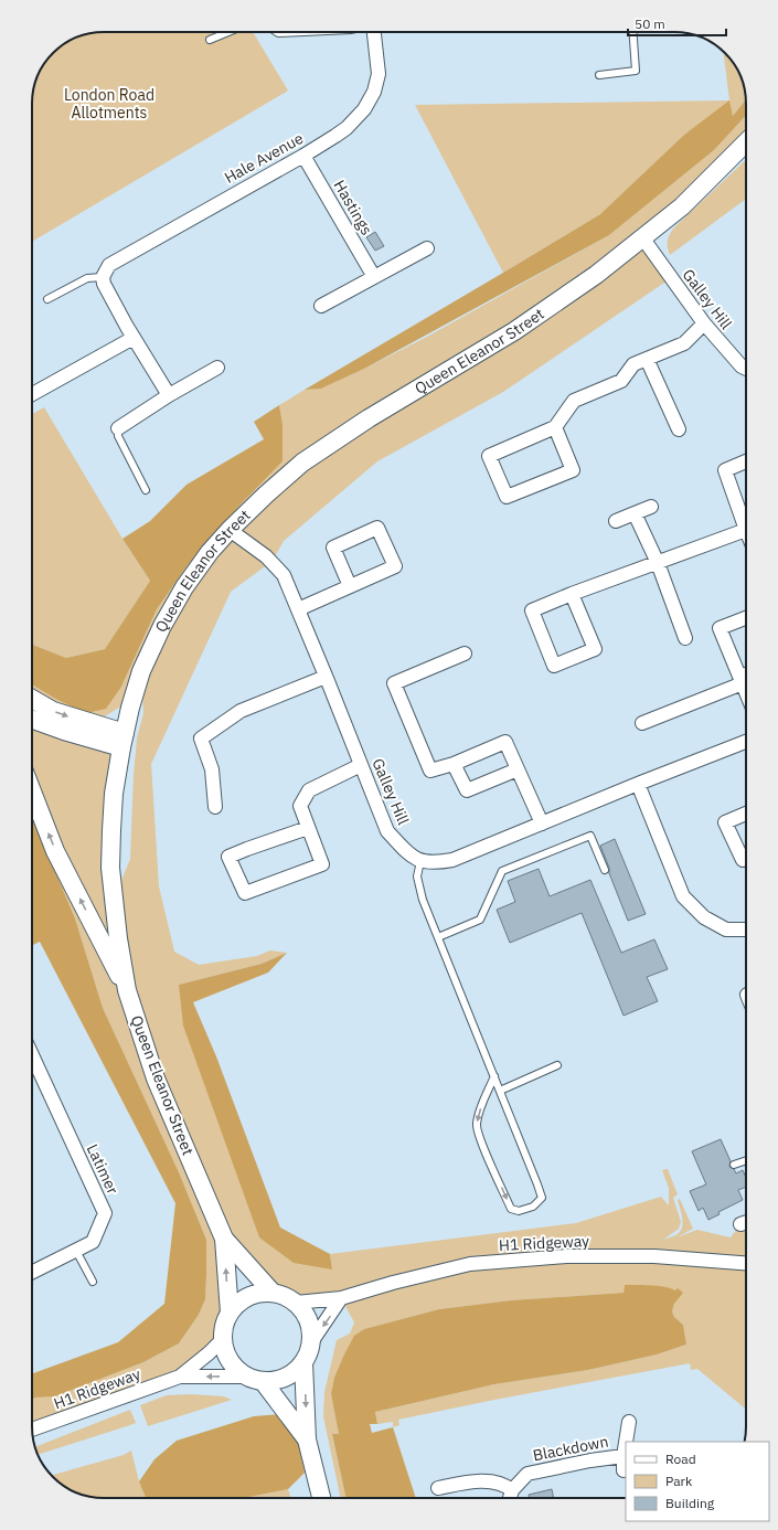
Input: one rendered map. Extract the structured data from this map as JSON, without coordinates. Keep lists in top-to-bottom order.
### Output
{
  "streets": {
    "street": [
      "Hale Avenue",
      "Hastings",
      "Galley Hill",
      "Queen Eleanor Street",
      "Latimer",
      "H1 Ridgeway",
      "Blackdown"
    ]
  },
  "crossings": [
    ["Hale Avenue", "Hastings"],
    ["Galley Hill", "Queen Eleanor Street"],
    ["Queen Eleanor Street", "H1 Ridgeway"]
  ],
  "parks": ["London Road Allotments"],
  "legend": ["Road", "Park", "Building"],
  "scale_bar": "50 m"
}
